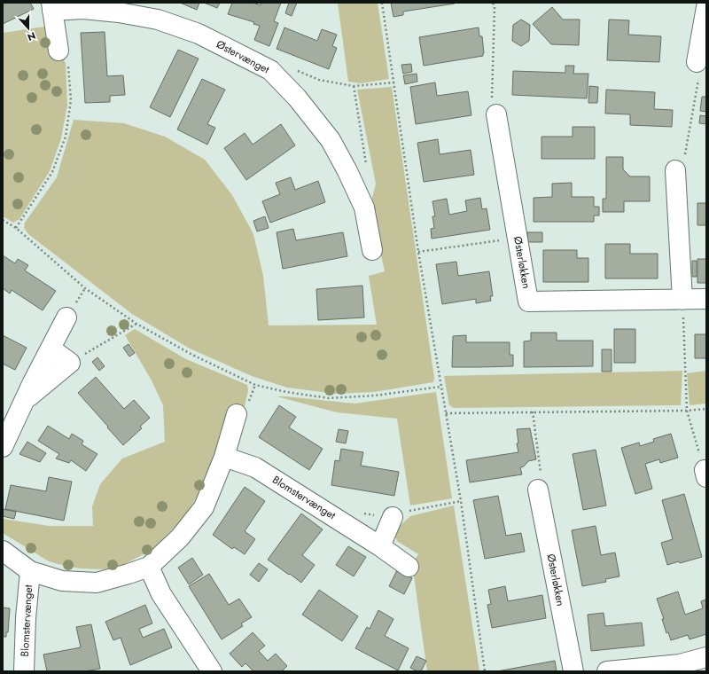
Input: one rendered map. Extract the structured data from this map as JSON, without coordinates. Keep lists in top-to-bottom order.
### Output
{
  "streets": {
    "street": ["Østervænget", "Østerløkken", "Blomstervænget"]
  },
  "north": "bottom"
}
